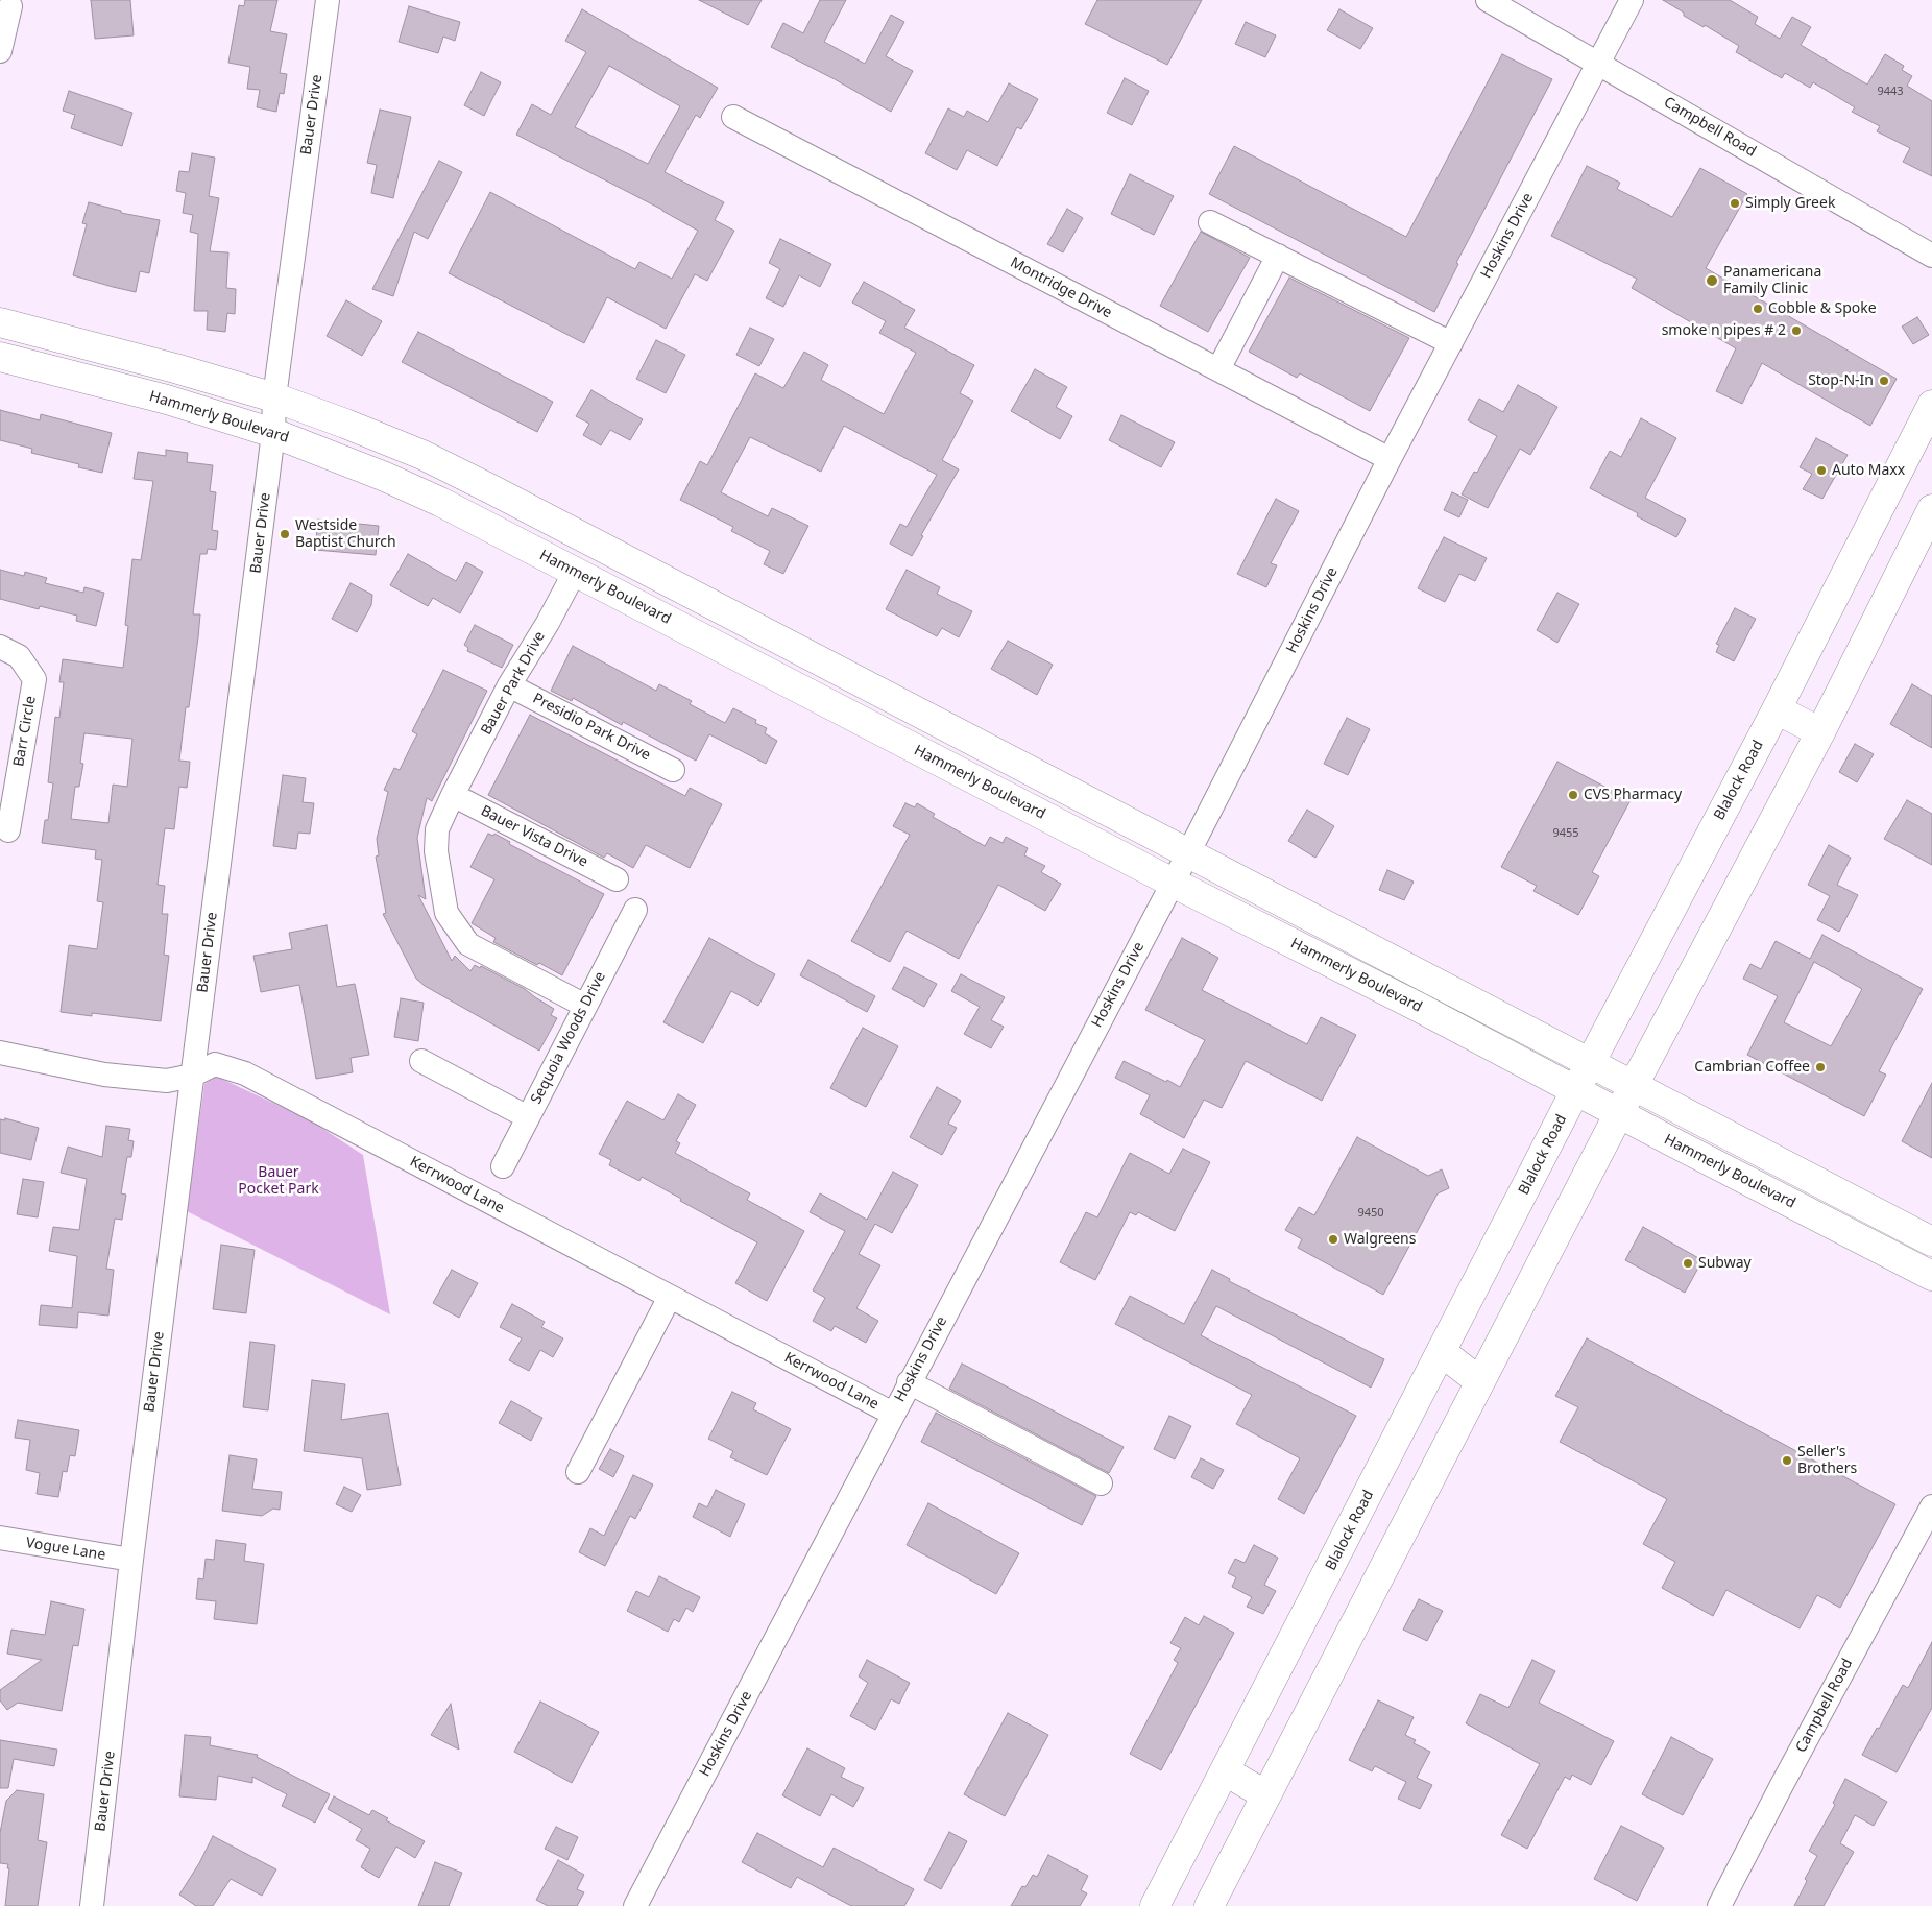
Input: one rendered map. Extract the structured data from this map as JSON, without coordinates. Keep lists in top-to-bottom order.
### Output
{
  "streets": {
    "main road": ["Hammerly Boulevard", "Blalock Road"],
    "street": [
      "Bauer Drive",
      "Campbell Road",
      "Hoskins Drive",
      "Montridge Drive",
      "Bauer Park Drive",
      "Presidio Park Drive",
      "Barr Circle",
      "Bauer Vista Drive",
      "Sequoia Woods Drive",
      "Kerrwood Lane",
      "Vogue Lane"
    ]
  },
  "crossings": [
    ["Bauer Drive", "Hammerly Boulevard"],
    ["Bauer Drive", "Kerrwood Lane"],
    ["Bauer Drive", "Vogue Lane"],
    ["Campbell Road", "Hoskins Drive"],
    ["Hoskins Drive", "Montridge Drive"],
    ["Hoskins Drive", "Hammerly Boulevard"],
    ["Hoskins Drive", "Kerrwood Lane"],
    ["Hammerly Boulevard", "Bauer Park Drive"],
    ["Hammerly Boulevard", "Blalock Road"],
    ["Bauer Park Drive", "Presidio Park Drive"],
    ["Bauer Park Drive", "Bauer Vista Drive"],
    ["Bauer Park Drive", "Sequoia Woods Drive"]
  ],
  "parks": ["Bauer Pocket Park"],
  "places": [
    "Simply Greek",
    "Panamericana Family Clinic",
    "Cobble & Spoke",
    "smoke n pipes # 2",
    "Stop-N-In",
    "Auto Maxx",
    "Westside Baptist Church",
    "CVS Pharmacy",
    "Cambrian Coffee",
    "Walgreens",
    "Subway",
    "Seller's Brothers"
  ],
  "house_numbers": ["9443", "9455", "9450"]
}
